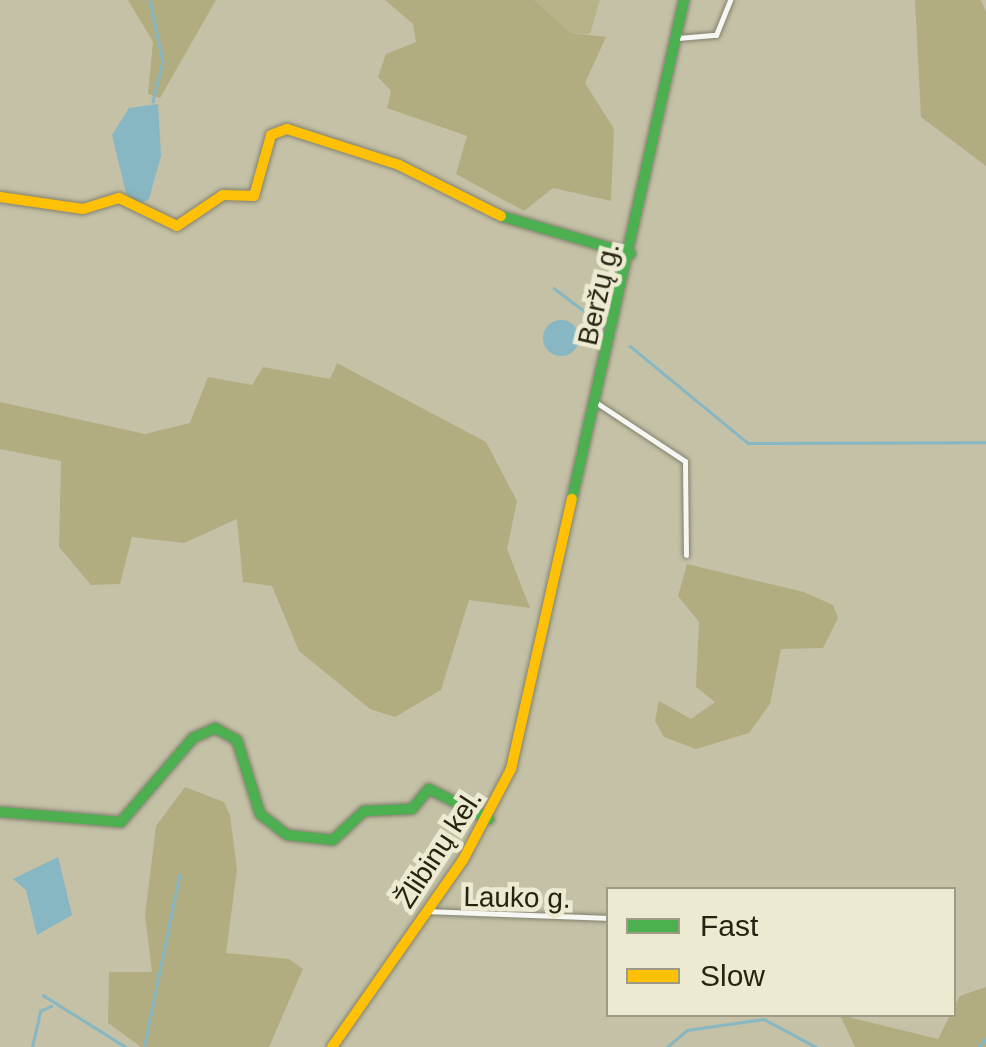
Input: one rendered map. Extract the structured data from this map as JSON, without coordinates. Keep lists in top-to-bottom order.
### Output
{
  "streets": {
    "street": ["Beržų g.", "Žlibinų kel.", "Lauko g."]
  },
  "crossings": [
    ["Beržų g.", "Žlibinų kel."],
    ["Žlibinų kel.", "Lauko g."]
  ],
  "legend": ["Fast", "Slow"]
}
